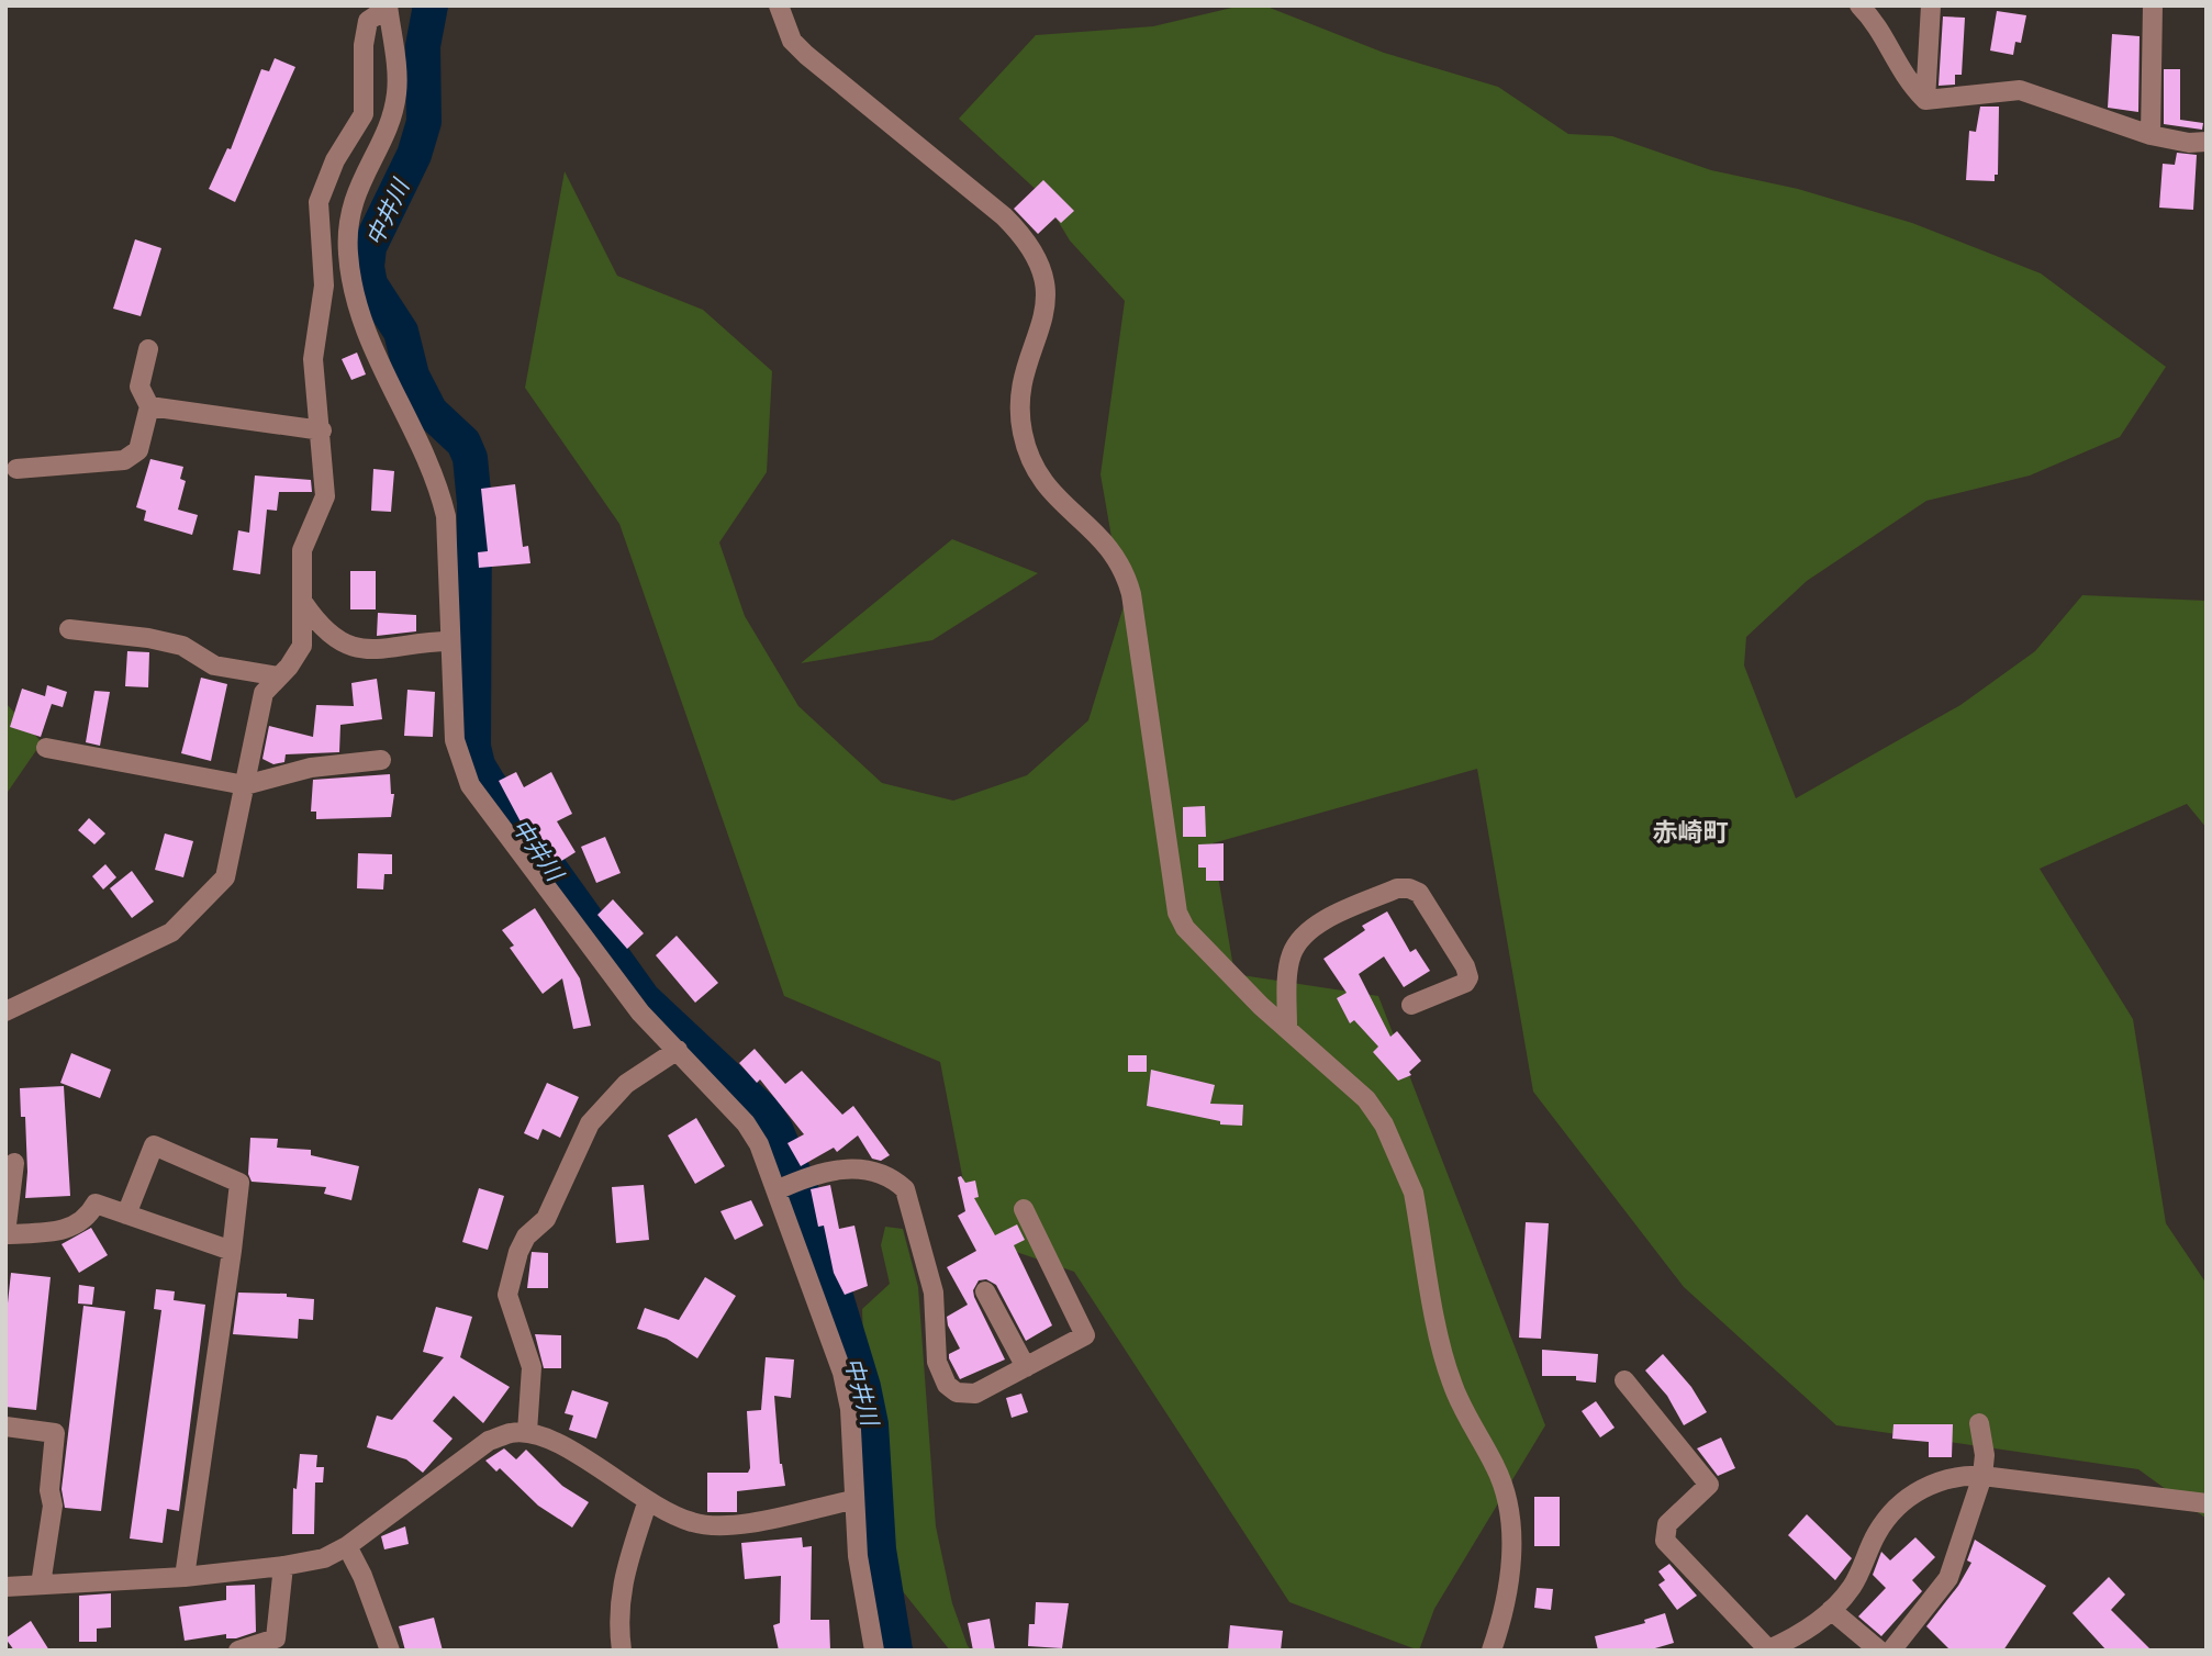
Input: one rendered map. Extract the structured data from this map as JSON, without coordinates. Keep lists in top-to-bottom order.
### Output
{
  "districts": ["赤崎町"],
  "water": ["中井川"]
}
